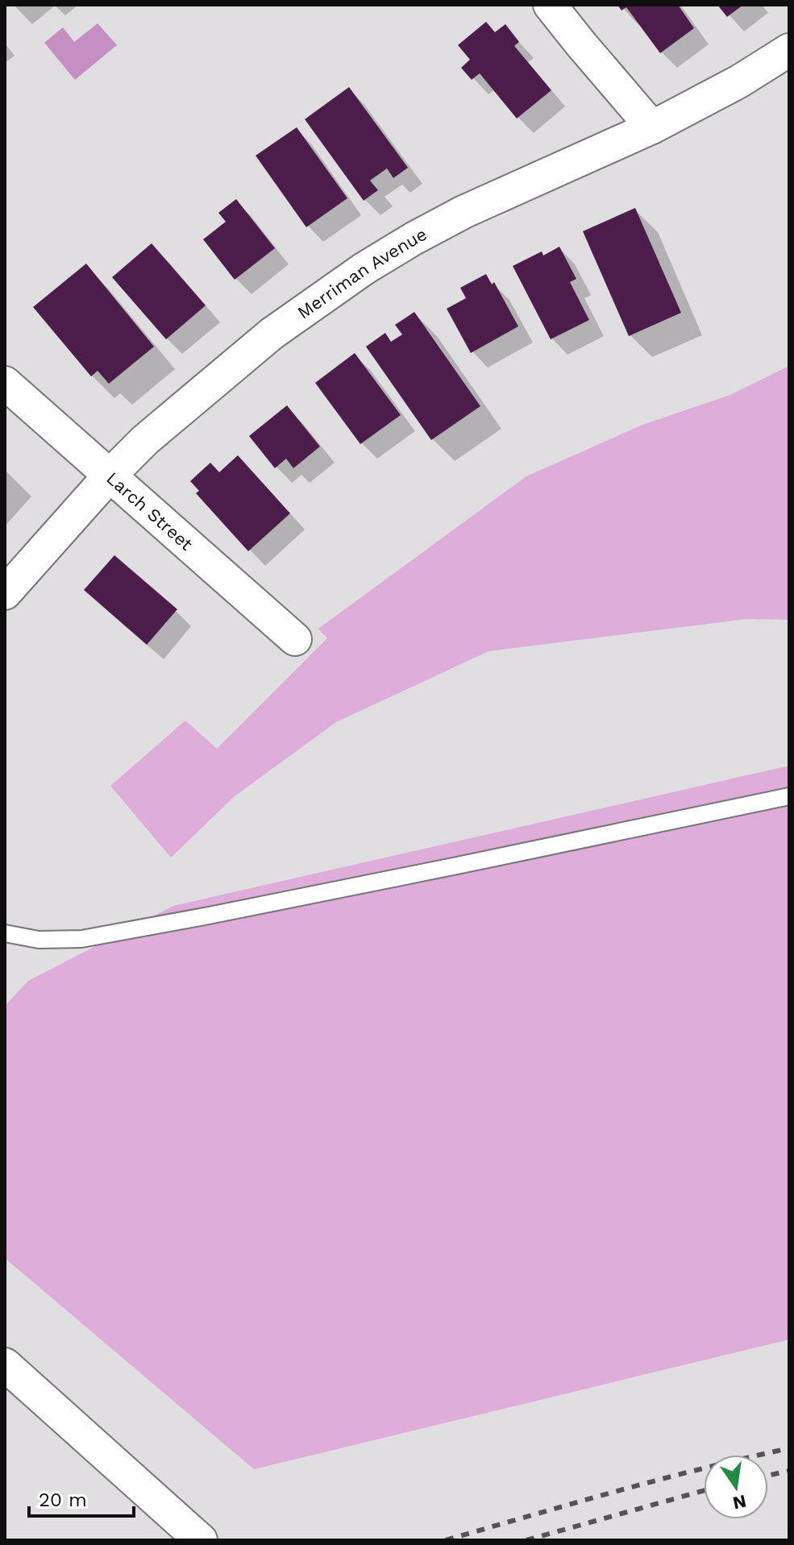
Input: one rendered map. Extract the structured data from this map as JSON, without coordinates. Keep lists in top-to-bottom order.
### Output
{
  "streets": {
    "street": ["Merriman Avenue", "Larch Street"]
  },
  "crossings": [
    ["Merriman Avenue", "Larch Street"]
  ],
  "scale_bar": "20 m",
  "north": "bottom"
}
